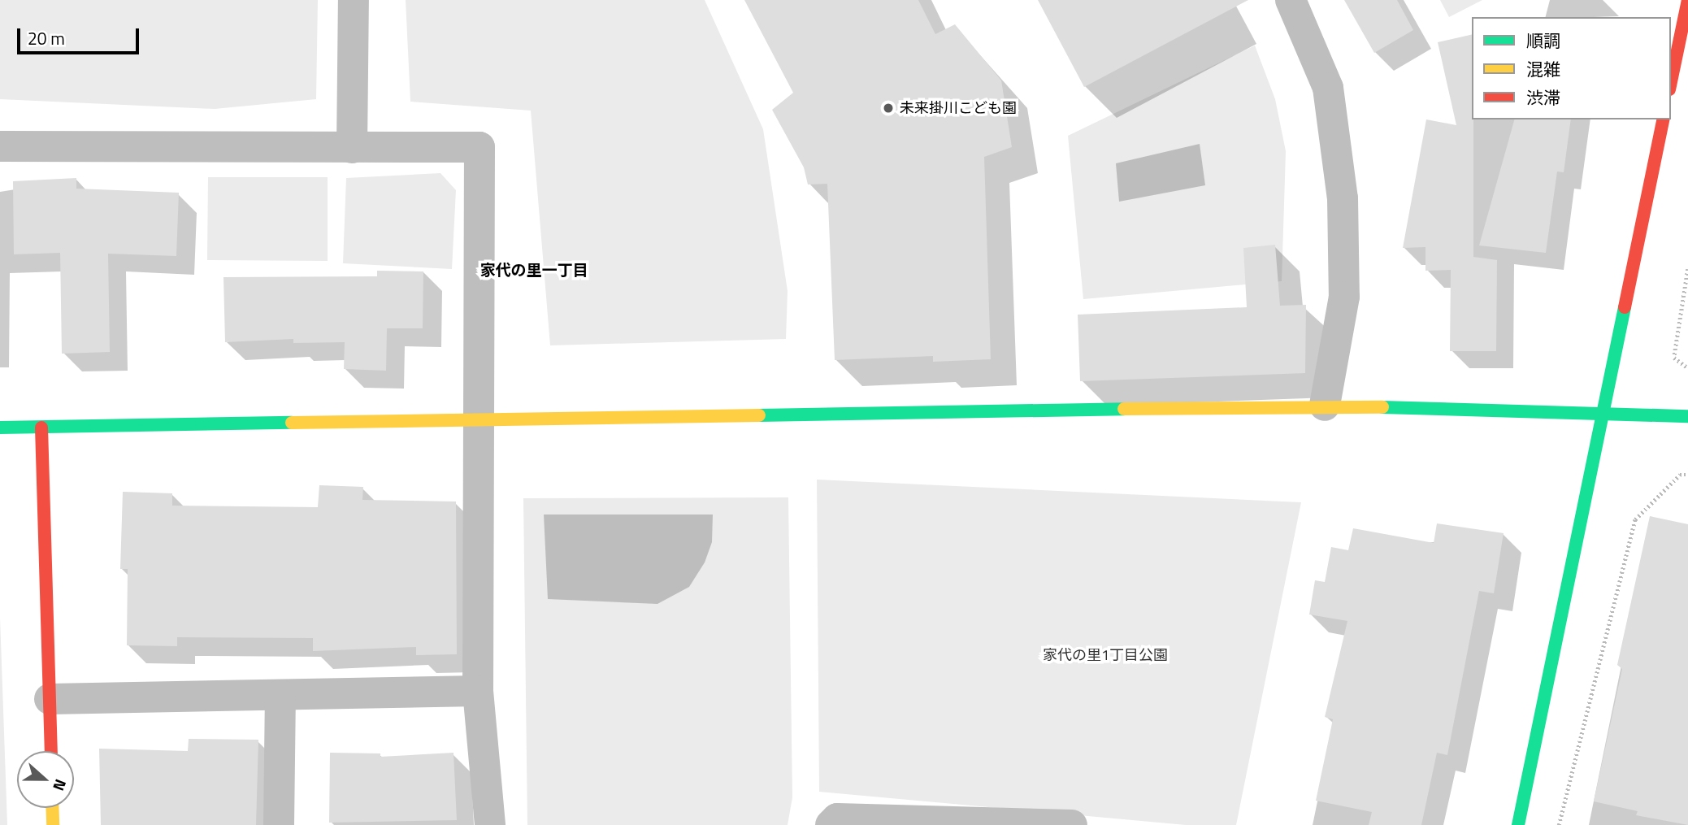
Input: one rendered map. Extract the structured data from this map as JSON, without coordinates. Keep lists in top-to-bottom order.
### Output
{
  "districts": ["家代の里一丁目"],
  "parks": ["家代の里1丁目公園"],
  "places": ["未来掛川こども園"],
  "legend": ["順調", "混雑", "渋滞"],
  "scale_bar": "20 m",
  "north": "right"
}
